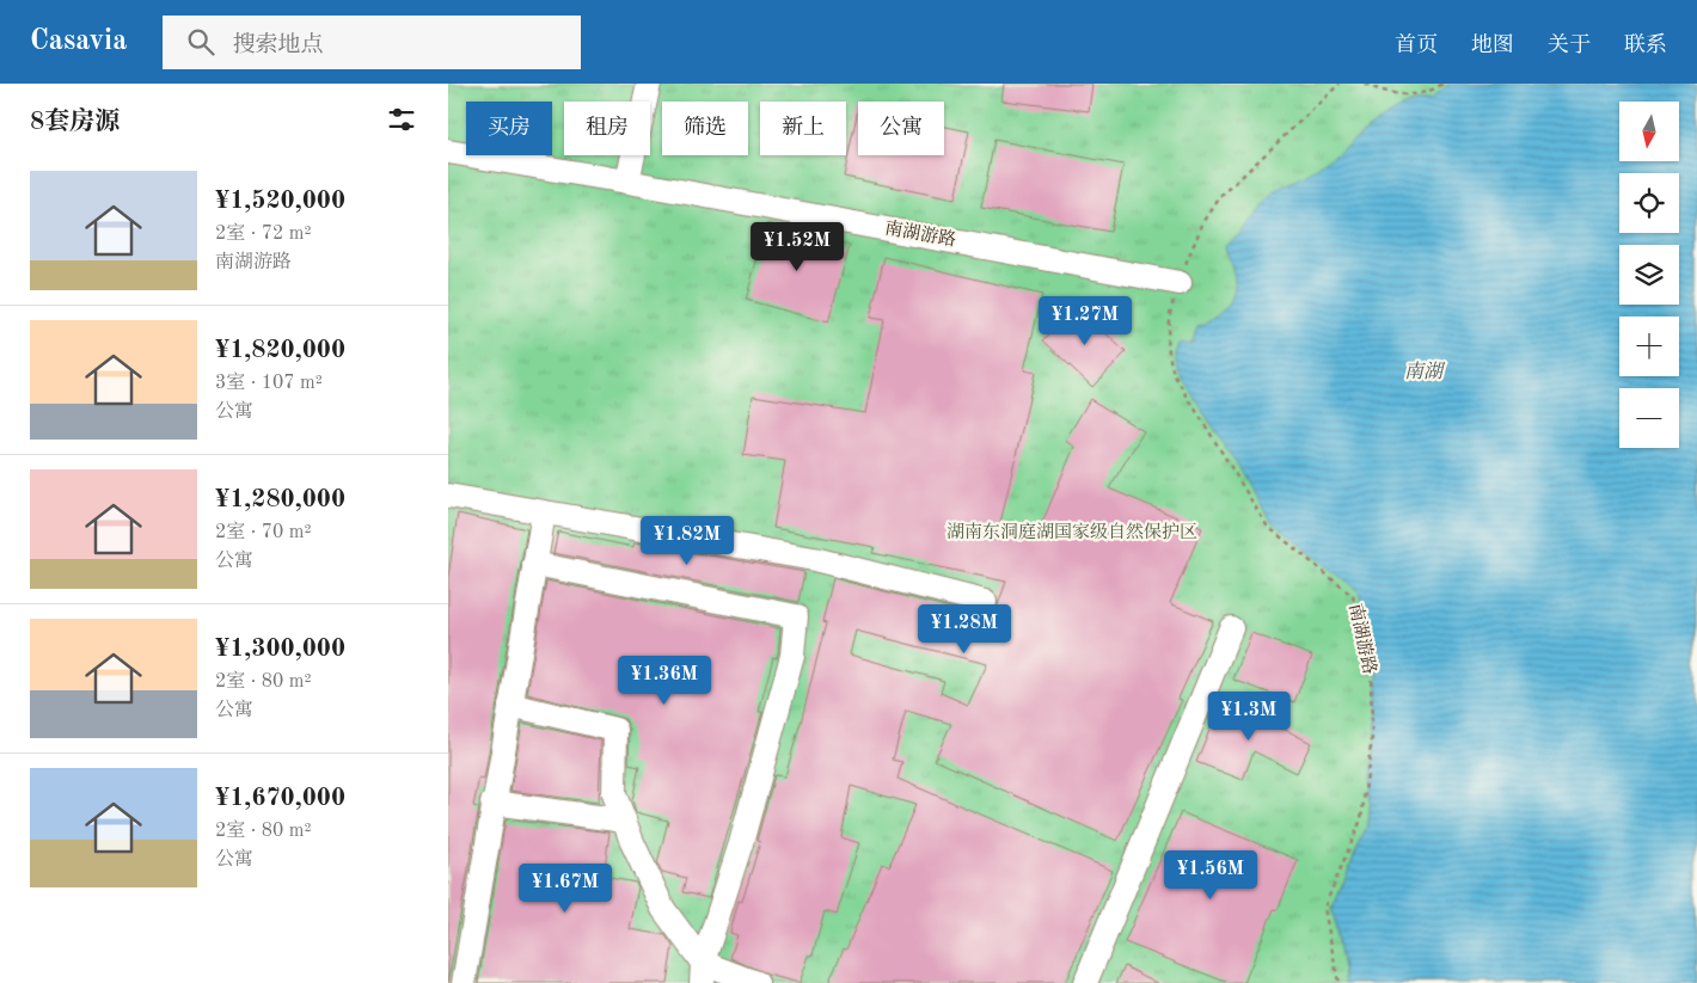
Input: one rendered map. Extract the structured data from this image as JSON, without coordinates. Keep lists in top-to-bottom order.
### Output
{
  "streets": {
    "street": ["南湖游路"]
  },
  "water": ["南湖"],
  "parks": ["湖南东洞庭湖国家级自然保护区"],
  "north": "bottom",
  "page": {
    "header": "Casavia",
    "search": "搜索地点",
    "nav": [
      "首页",
      "地图",
      "关于",
      "联系"
    ],
    "heading": "8套房源",
    "map_buttons": ["+", "−"],
    "chip": [
      "买房",
      "租房",
      "筛选",
      "新上",
      "公寓"
    ],
    "list": [
      {
        "name": "¥1,520,000",
        "note": "2室 · 72 m² · 南湖游路"
      },
      {
        "name": "¥1,820,000",
        "note": "3室 · 107 m² · 公寓"
      },
      {
        "name": "¥1,280,000",
        "note": "2室 · 70 m² · 公寓"
      },
      {
        "name": "¥1,300,000",
        "note": "2室 · 80 m² · 公寓"
      },
      {
        "name": "¥1,670,000",
        "note": "2室 · 80 m² · 公寓"
      }
    ],
    "price": [
      "¥1.52M",
      "¥1.27M",
      "¥1.82M",
      "¥1.28M",
      "¥1.36M",
      "¥1.3M",
      "¥1.56M",
      "¥1.67M"
    ]
  }
}
